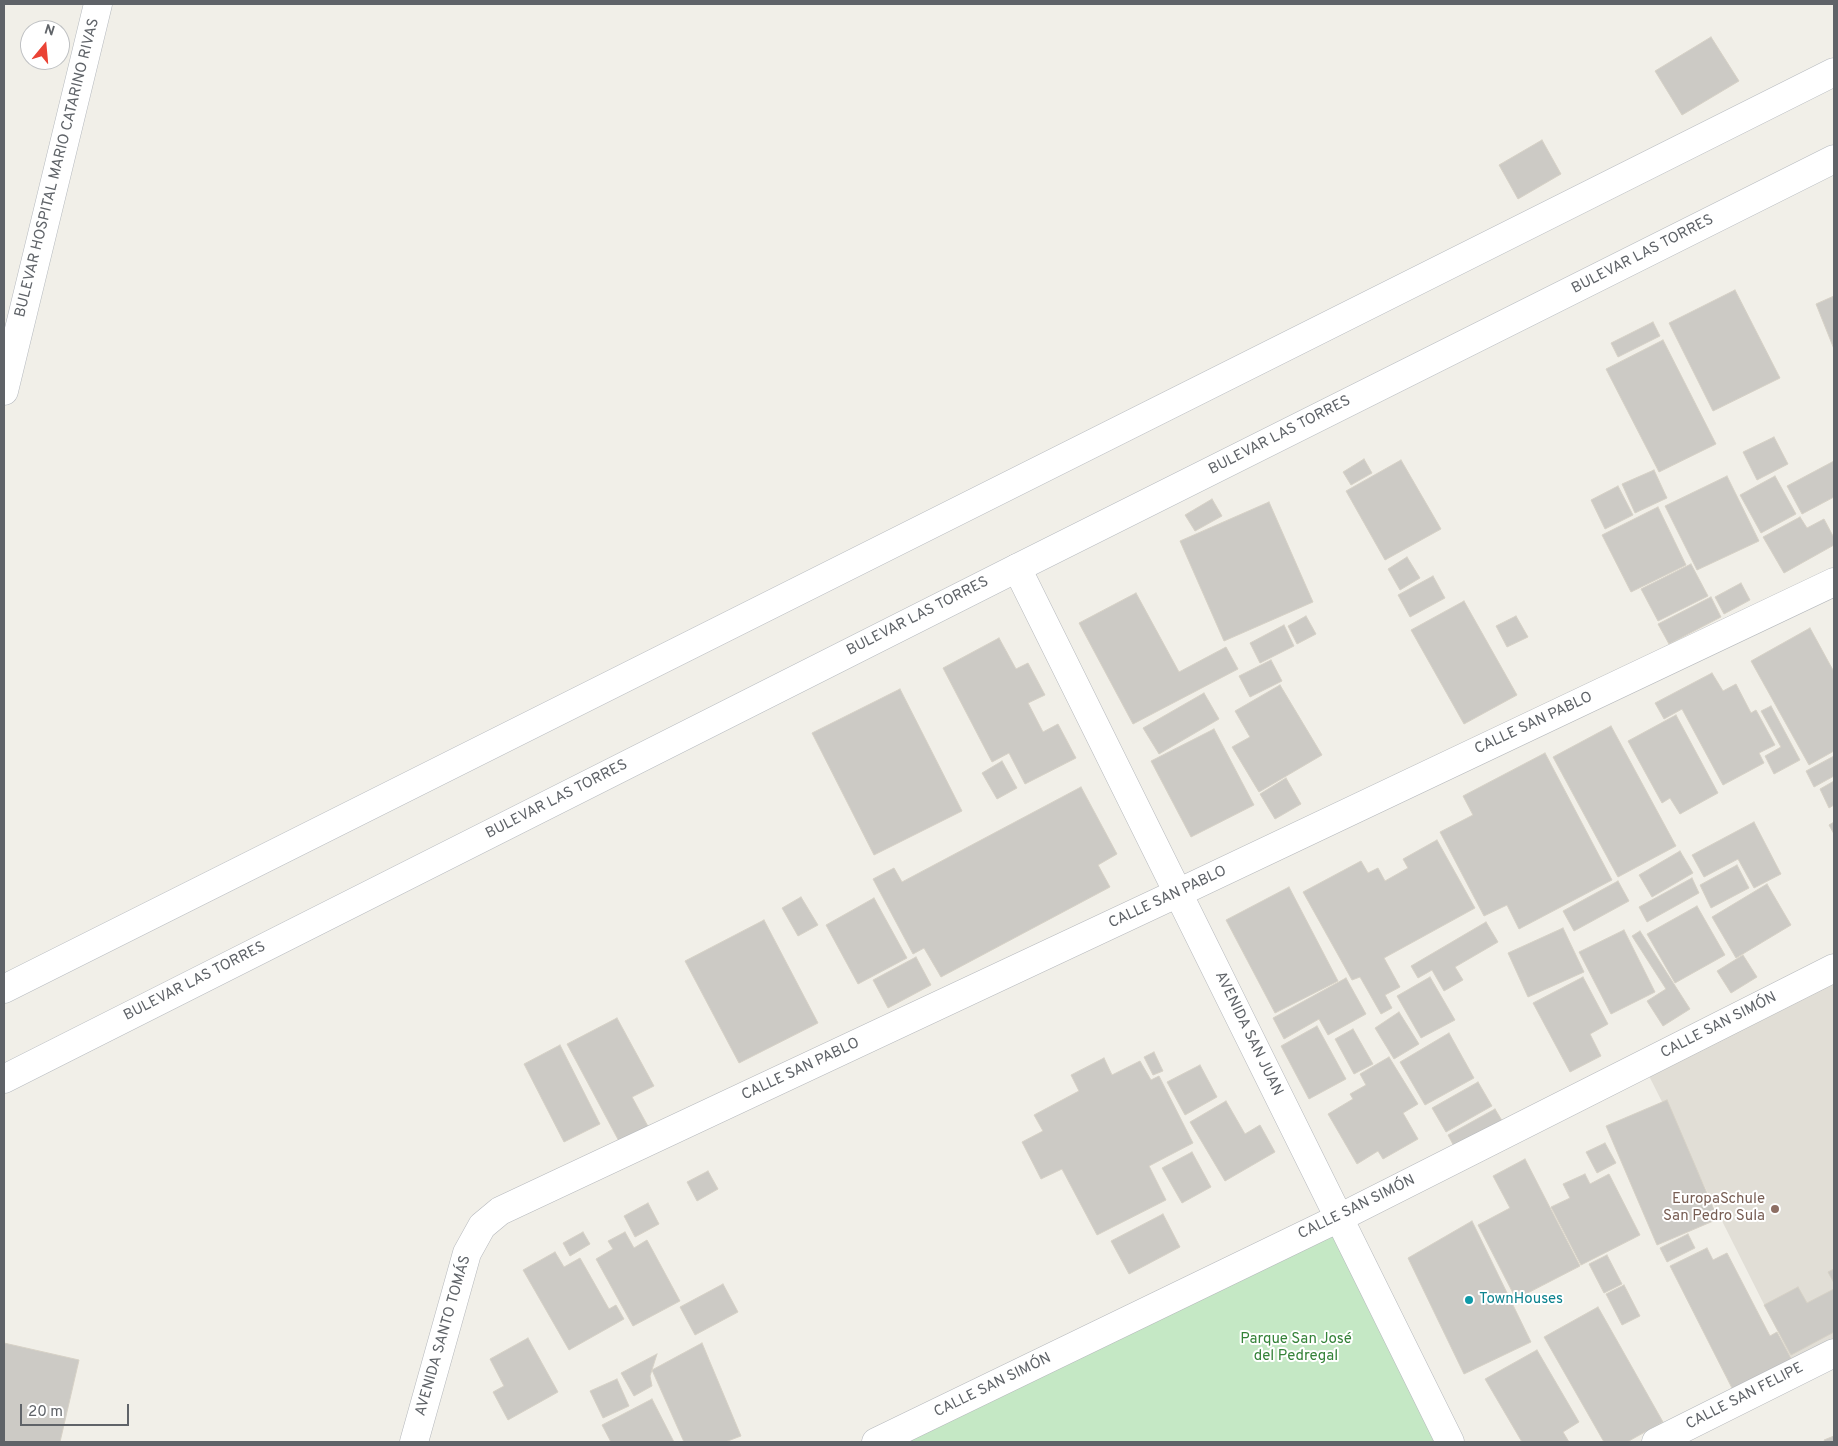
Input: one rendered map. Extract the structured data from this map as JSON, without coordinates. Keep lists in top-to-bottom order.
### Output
{
  "streets": {
    "street": [
      "BULEVAR HOSPITAL MARIO CATARINO RIVAS",
      "BULEVAR LAS TORRES",
      "CALLE SAN PABLO",
      "CALLE SAN SIMÓN",
      "AVENIDA SAN JUAN",
      "AVENIDA SANTO TOMÁS",
      "CALLE SAN FELIPE"
    ]
  },
  "crossings": [
    ["BULEVAR LAS TORRES", "AVENIDA SAN JUAN"],
    ["CALLE SAN PABLO", "AVENIDA SAN JUAN"],
    ["CALLE SAN PABLO", "AVENIDA SANTO TOMÁS"],
    ["CALLE SAN SIMÓN", "AVENIDA SAN JUAN"]
  ],
  "parks": ["Parque San José del Pedregal"],
  "places": ["EuropaSchule San Pedro Sula", "TownHouses"],
  "scale_bar": "20 m",
  "north": "top"
}
